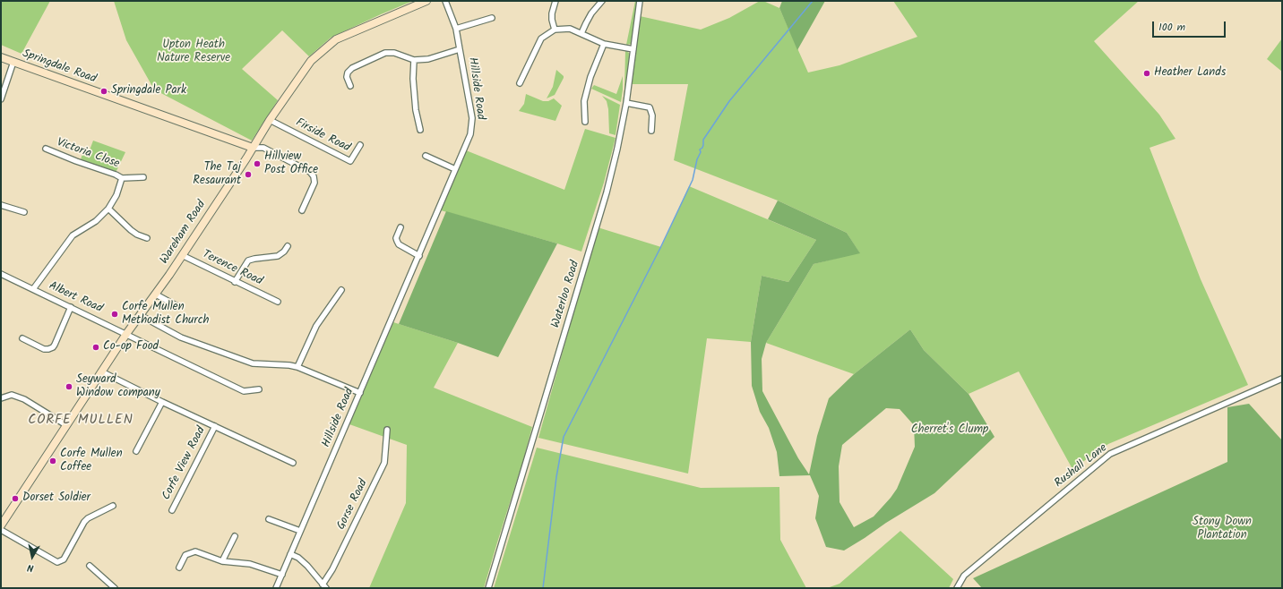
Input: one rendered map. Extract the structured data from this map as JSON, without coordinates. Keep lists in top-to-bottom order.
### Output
{
  "streets": {
    "street": [
      "Springdale Road",
      "Hillside Road",
      "Firside Road",
      "Victoria Close",
      "Wareham Road",
      "Terence Road",
      "Waterloo Road",
      "Albert Road",
      "Corfe View Road",
      "Rushall Lane",
      "Gorse Road"
    ]
  },
  "crossings": [
    ["Springdale Road", "Wareham Road"],
    ["Firside Road", "Wareham Road"],
    ["Victoria Close", "Albert Road"],
    ["Wareham Road", "Terence Road"],
    ["Wareham Road", "Albert Road"],
    ["Wareham Road", "Corfe View Road"]
  ],
  "districts": ["CORFE MULLEN"],
  "parks": ["Upton Heath Nature Reserve", "Cherret's Clump", "Stony Down Plantation"],
  "places": [
    "Heather Lands",
    "Springdale Park",
    "Hillview Post Office",
    "The Taj Resaurant",
    "Corfe Mullen Methodist Church",
    "Co-op Food",
    "Seyward Window company",
    "Corfe Mullen Coffee",
    "Dorset Soldier"
  ],
  "scale_bar": "100 m",
  "north": "bottom"
}
